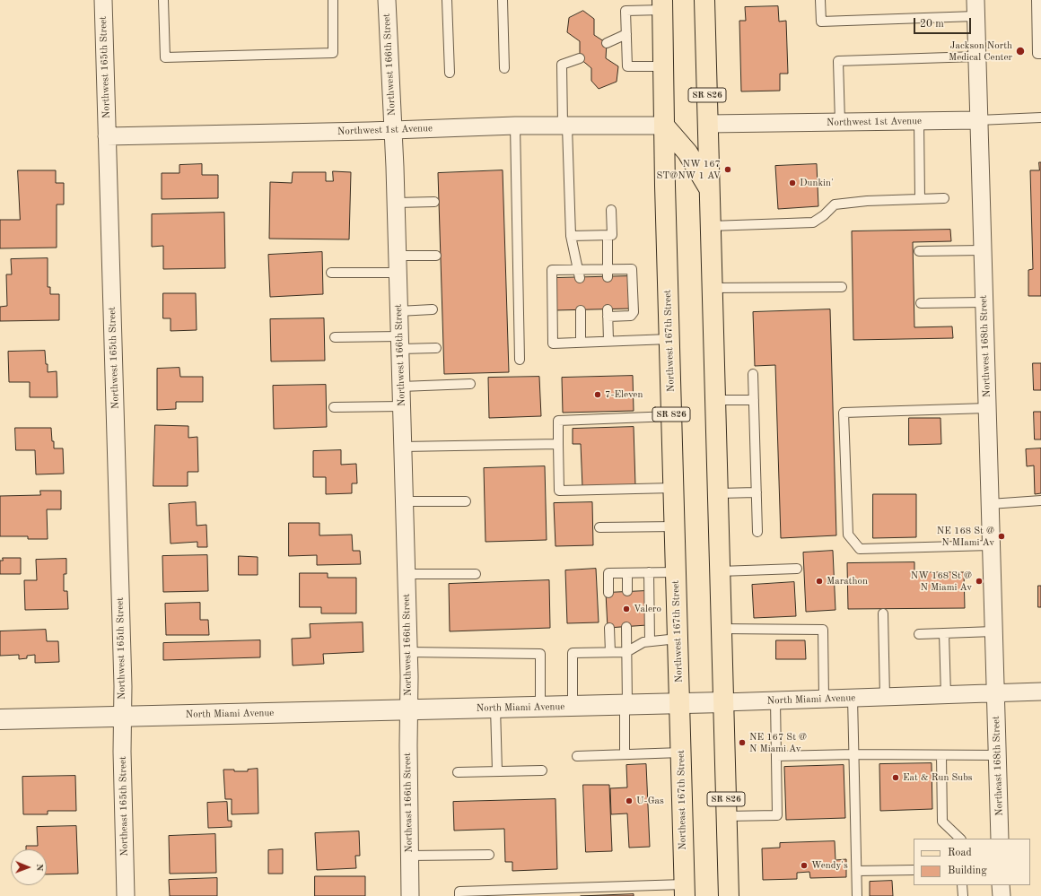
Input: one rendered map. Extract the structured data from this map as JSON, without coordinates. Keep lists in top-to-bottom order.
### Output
{
  "streets": {
    "main road": ["SR 826", "Northwest 167th Street", "Northeast 167th Street"],
    "street": [
      "Northwest 166th Street",
      "Northwest 165th Street",
      "Northwest 1st Avenue",
      "Northwest 168th Street",
      "North Miami Avenue",
      "Northeast 168th Street",
      "Northeast 166th Street",
      "Northeast 165th Street"
    ]
  },
  "crossings": [
    ["Northwest 166th Street", "Northwest 1st Avenue"],
    ["Northwest 166th Street", "North Miami Avenue"],
    ["Northwest 166th Street", "Northeast 166th Street"],
    ["Northwest 165th Street", "Northwest 1st Avenue"],
    ["Northwest 165th Street", "North Miami Avenue"],
    ["Northwest 165th Street", "Northeast 165th Street"],
    ["SR 826", "Northwest 1st Avenue"],
    ["SR 826", "North Miami Avenue"],
    ["Northwest 1st Avenue", "Northwest 167th Street"],
    ["Northwest 1st Avenue", "Northwest 168th Street"],
    ["Northwest 167th Street", "North Miami Avenue"],
    ["Northwest 167th Street", "Northeast 167th Street"],
    ["Northwest 168th Street", "North Miami Avenue"],
    ["Northwest 168th Street", "Northeast 168th Street"],
    ["North Miami Avenue", "Northeast 168th Street"],
    ["North Miami Avenue", "Northeast 167th Street"],
    ["North Miami Avenue", "Northeast 166th Street"],
    ["North Miami Avenue", "Northeast 165th Street"]
  ],
  "places": [
    "Jackson North Medical Center",
    "NW 167 ST@NW 1 AV",
    "Dunkin'",
    "7-Eleven",
    "NE 168 St @ N MIami Av",
    "Marathon",
    "NW 168 St @ N Miami Av",
    "Valero",
    "NE 167 St @ N Miami Av",
    "Eat & Run Subs",
    "U-Gas",
    "Wendy's"
  ],
  "legend": ["Road", "Building"],
  "scale_bar": "20 m",
  "north": "right"
}
